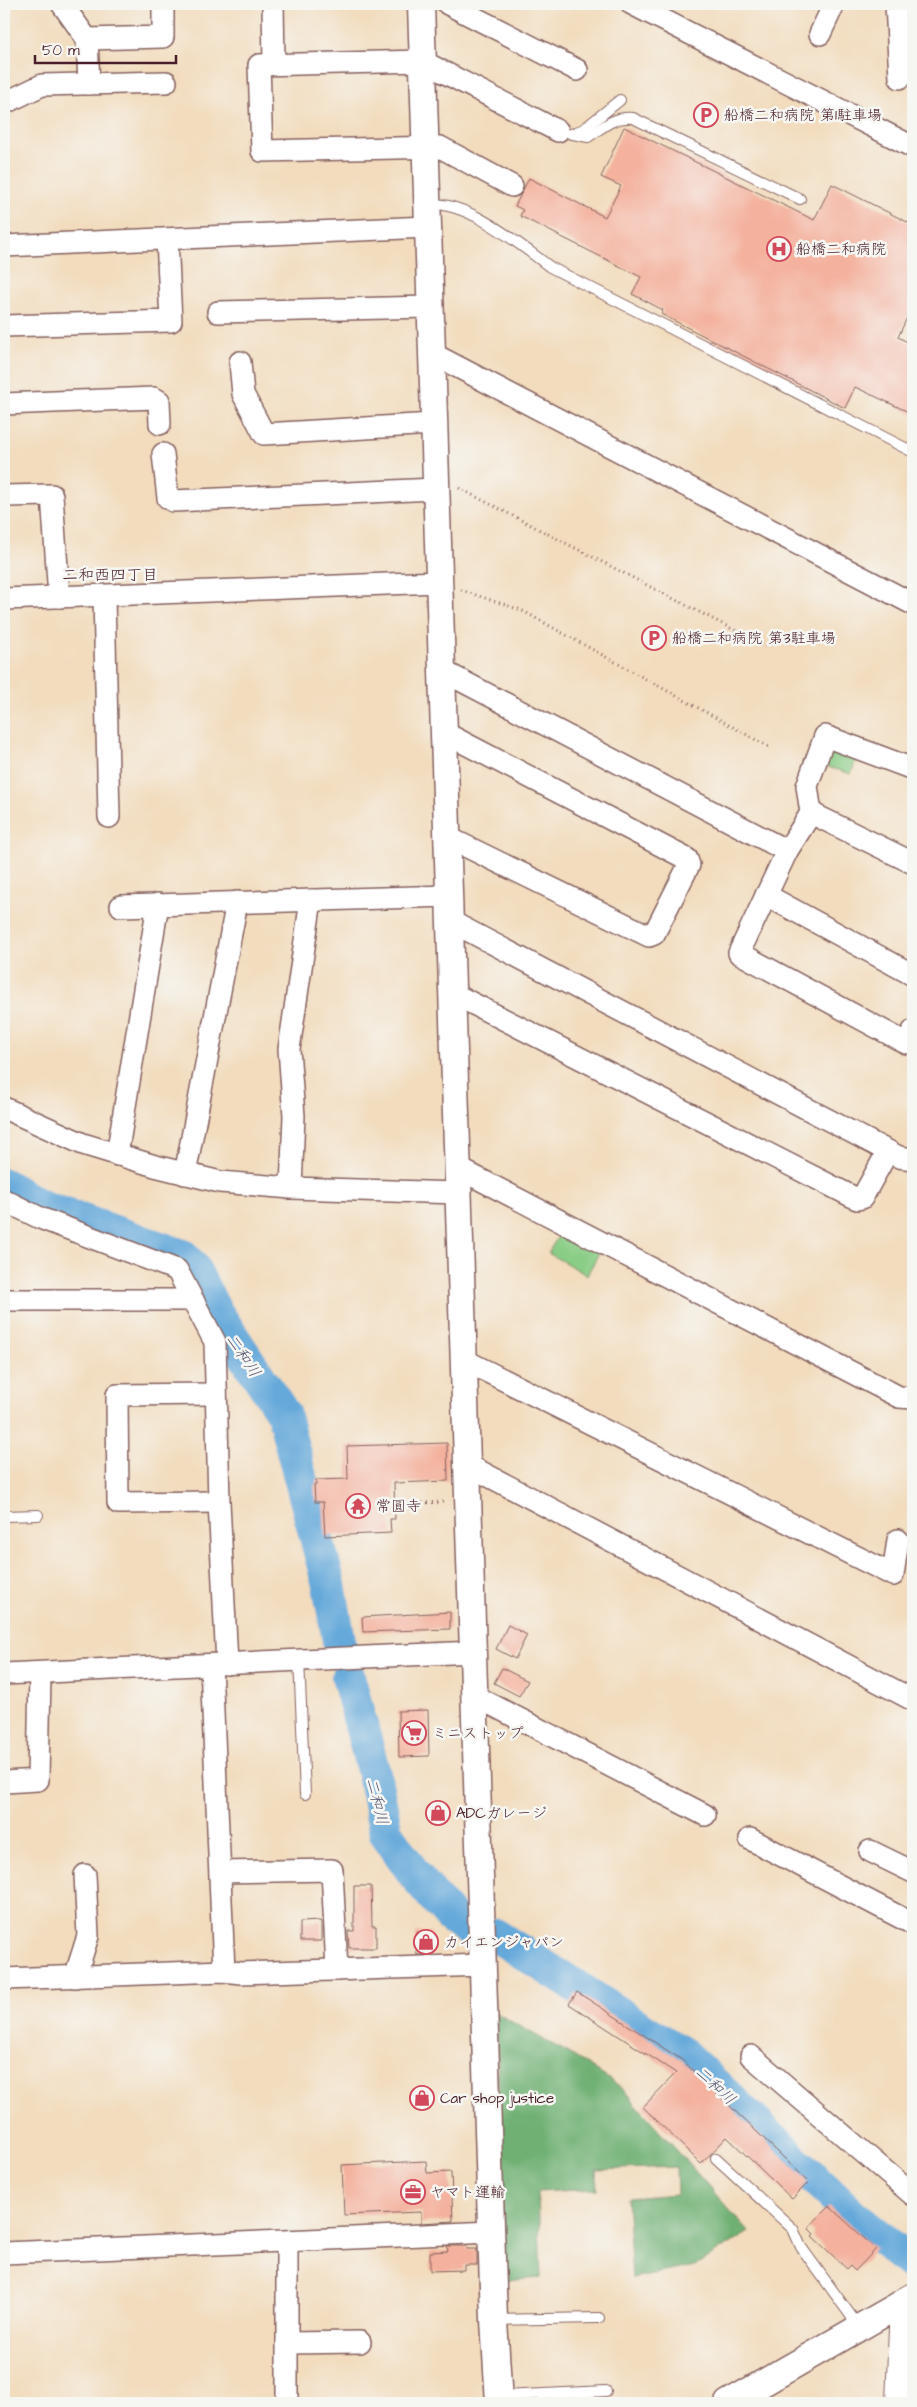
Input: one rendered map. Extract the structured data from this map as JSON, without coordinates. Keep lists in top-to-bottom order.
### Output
{
  "districts": ["二和西四丁目"],
  "water": ["二和川"],
  "places": {
    "parking": ["船橋二和病院 第1駐車場", "船橋二和病院 第3駐車場"],
    "hospital": ["船橋二和病院"],
    "temple": ["常圓寺"],
    "supermarket": ["ミニストップ"],
    "shop": ["ADCガレージ", "カイエンジャパン", "Car shop justice"],
    "office": ["ヤマト運輸"]
  },
  "scale_bar": "50 m"
}
